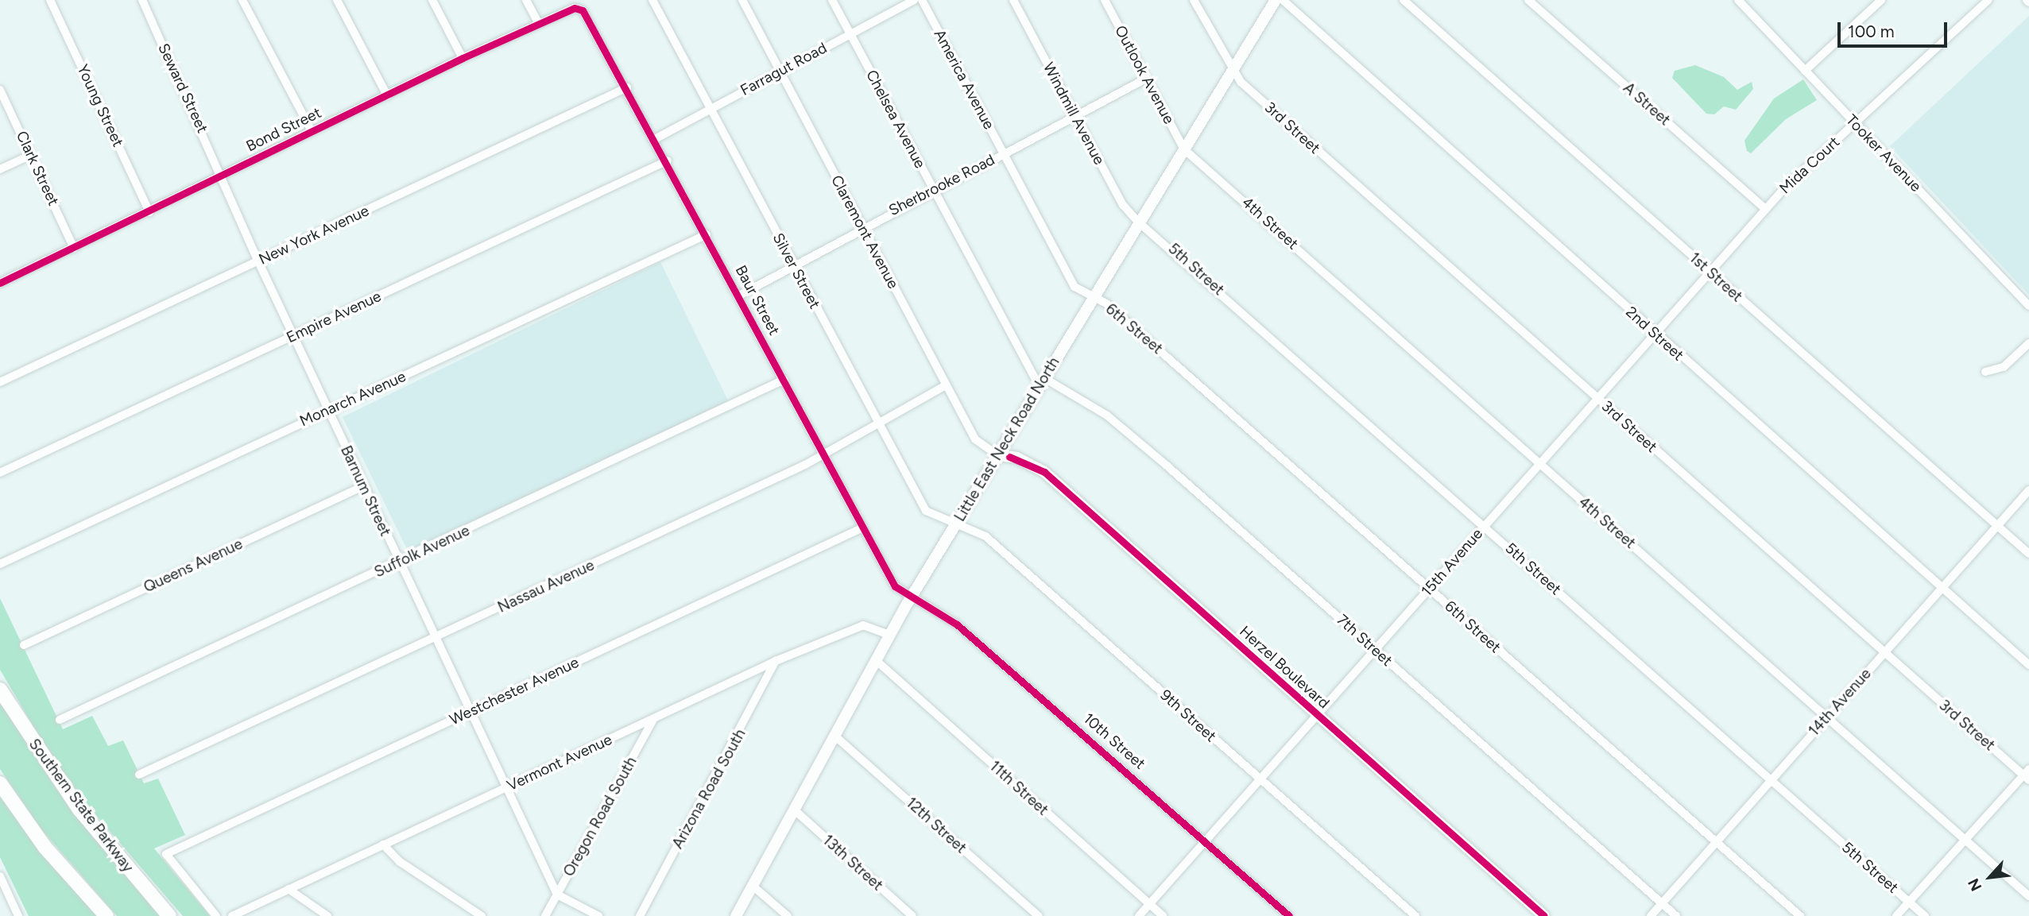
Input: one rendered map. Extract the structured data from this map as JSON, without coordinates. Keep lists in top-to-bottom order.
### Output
{
  "streets": {
    "highway": ["Southern State Parkway"],
    "main road": ["Little East Neck Road North", "Herzel Boulevard"],
    "street": [
      "Farragut Road",
      "Outlook Avenue",
      "America Avenue",
      "Seward Street",
      "A Street",
      "Young Street",
      "Windmill Avenue",
      "Chelsea Avenue",
      "3rd Street",
      "Bond Street",
      "Tooker Avenue",
      "Mida Court",
      "Clark Street",
      "Sherbrooke Road",
      "4th Street",
      "Claremont Avenue",
      "New York Avenue",
      "5th Street",
      "Silver Street",
      "1st Street",
      "Baur Street",
      "Empire Avenue",
      "6th Street",
      "2nd Street",
      "Monarch Avenue",
      "Barnum Street",
      "Suffolk Avenue",
      "15th Avenue",
      "Queens Avenue",
      "Nassau Avenue",
      "7th Street",
      "Westchester Avenue",
      "14th Avenue",
      "9th Street",
      "10th Street",
      "Vermont Avenue",
      "11th Street",
      "Arizona Road South",
      "Oregon Road South",
      "12th Street",
      "13th Street"
    ]
  },
  "crossings": [
    ["Farragut Road", "Chelsea Avenue"],
    ["Farragut Road", "Claremont Avenue"],
    ["Farragut Road", "Silver Street"],
    ["Farragut Road", "Baur Street"],
    ["Outlook Avenue", "Sherbrooke Road"],
    ["Outlook Avenue", "4th Street"],
    ["Outlook Avenue", "Little East Neck Road North"],
    ["America Avenue", "Sherbrooke Road"],
    ["America Avenue", "6th Street"],
    ["America Avenue", "Little East Neck Road North"],
    ["Seward Street", "Bond Street"],
    ["Seward Street", "Barnum Street"],
    ["A Street", "Mida Court"],
    ["A Street", "15th Avenue"],
    ["Young Street", "Bond Street"],
    ["Windmill Avenue", "Sherbrooke Road"],
    ["Windmill Avenue", "5th Street"],
    ["Windmill Avenue", "Little East Neck Road North"],
    ["Chelsea Avenue", "Sherbrooke Road"],
    ["Chelsea Avenue", "Little East Neck Road North"],
    ["Chelsea Avenue", "7th Street"],
    ["3rd Street", "Little East Neck Road North"],
    ["3rd Street", "15th Avenue"],
    ["3rd Street", "14th Avenue"],
    ["Bond Street", "Clark Street"],
    ["Bond Street", "Baur Street"],
    ["Bond Street", "Barnum Street"],
    ["Tooker Avenue", "Mida Court"],
    ["Mida Court", "15th Avenue"],
    ["Sherbrooke Road", "Claremont Avenue"],
    ["Sherbrooke Road", "Silver Street"],
    ["Sherbrooke Road", "Baur Street"],
    ["4th Street", "Little East Neck Road North"],
    ["4th Street", "15th Avenue"],
    ["4th Street", "14th Avenue"],
    ["Claremont Avenue", "Little East Neck Road North"],
    ["Claremont Avenue", "Nassau Avenue"],
    ["Claremont Avenue", "Herzel Boulevard"],
    ["New York Avenue", "Baur Street"],
    ["New York Avenue", "Barnum Street"],
    ["5th Street", "Little East Neck Road North"],
    ["5th Street", "15th Avenue"],
    ["5th Street", "14th Avenue"],
    ["Silver Street", "Little East Neck Road North"],
    ["Silver Street", "Nassau Avenue"],
    ["Silver Street", "9th Street"],
    ["1st Street", "15th Avenue"],
    ["1st Street", "14th Avenue"],
    ["Baur Street", "Empire Avenue"],
    ["Baur Street", "Monarch Avenue"],
    ["Baur Street", "Little East Neck Road North"],
    ["Baur Street", "Suffolk Avenue"],
    ["Baur Street", "Nassau Avenue"],
    ["Baur Street", "Westchester Avenue"],
    ["Baur Street", "10th Street"],
    ["Empire Avenue", "Barnum Street"],
    ["6th Street", "Little East Neck Road North"],
    ["6th Street", "15th Avenue"],
    ["6th Street", "14th Avenue"],
    ["2nd Street", "15th Avenue"],
    ["2nd Street", "14th Avenue"],
    ["Monarch Avenue", "Barnum Street"],
    ["Little East Neck Road North", "7th Street"],
    ["Little East Neck Road North", "Herzel Boulevard"],
    ["Little East Neck Road North", "9th Street"],
    ["Little East Neck Road North", "10th Street"],
    ["Little East Neck Road North", "Vermont Avenue"],
    ["Little East Neck Road North", "11th Street"],
    ["Little East Neck Road North", "12th Street"],
    ["Little East Neck Road North", "13th Street"],
    ["Barnum Street", "Suffolk Avenue"],
    ["Barnum Street", "Queens Avenue"],
    ["Barnum Street", "Nassau Avenue"],
    ["Barnum Street", "Westchester Avenue"],
    ["Barnum Street", "Vermont Avenue"],
    ["Barnum Street", "Oregon Road South"],
    ["15th Avenue", "7th Street"],
    ["15th Avenue", "Herzel Boulevard"],
    ["15th Avenue", "9th Street"],
    ["15th Avenue", "10th Street"],
    ["15th Avenue", "11th Street"],
    ["7th Street", "14th Avenue"],
    ["Vermont Avenue", "Arizona Road South"],
    ["Vermont Avenue", "Oregon Road South"]
  ],
  "scale_bar": "100 m",
  "north": "bottom left"
}
